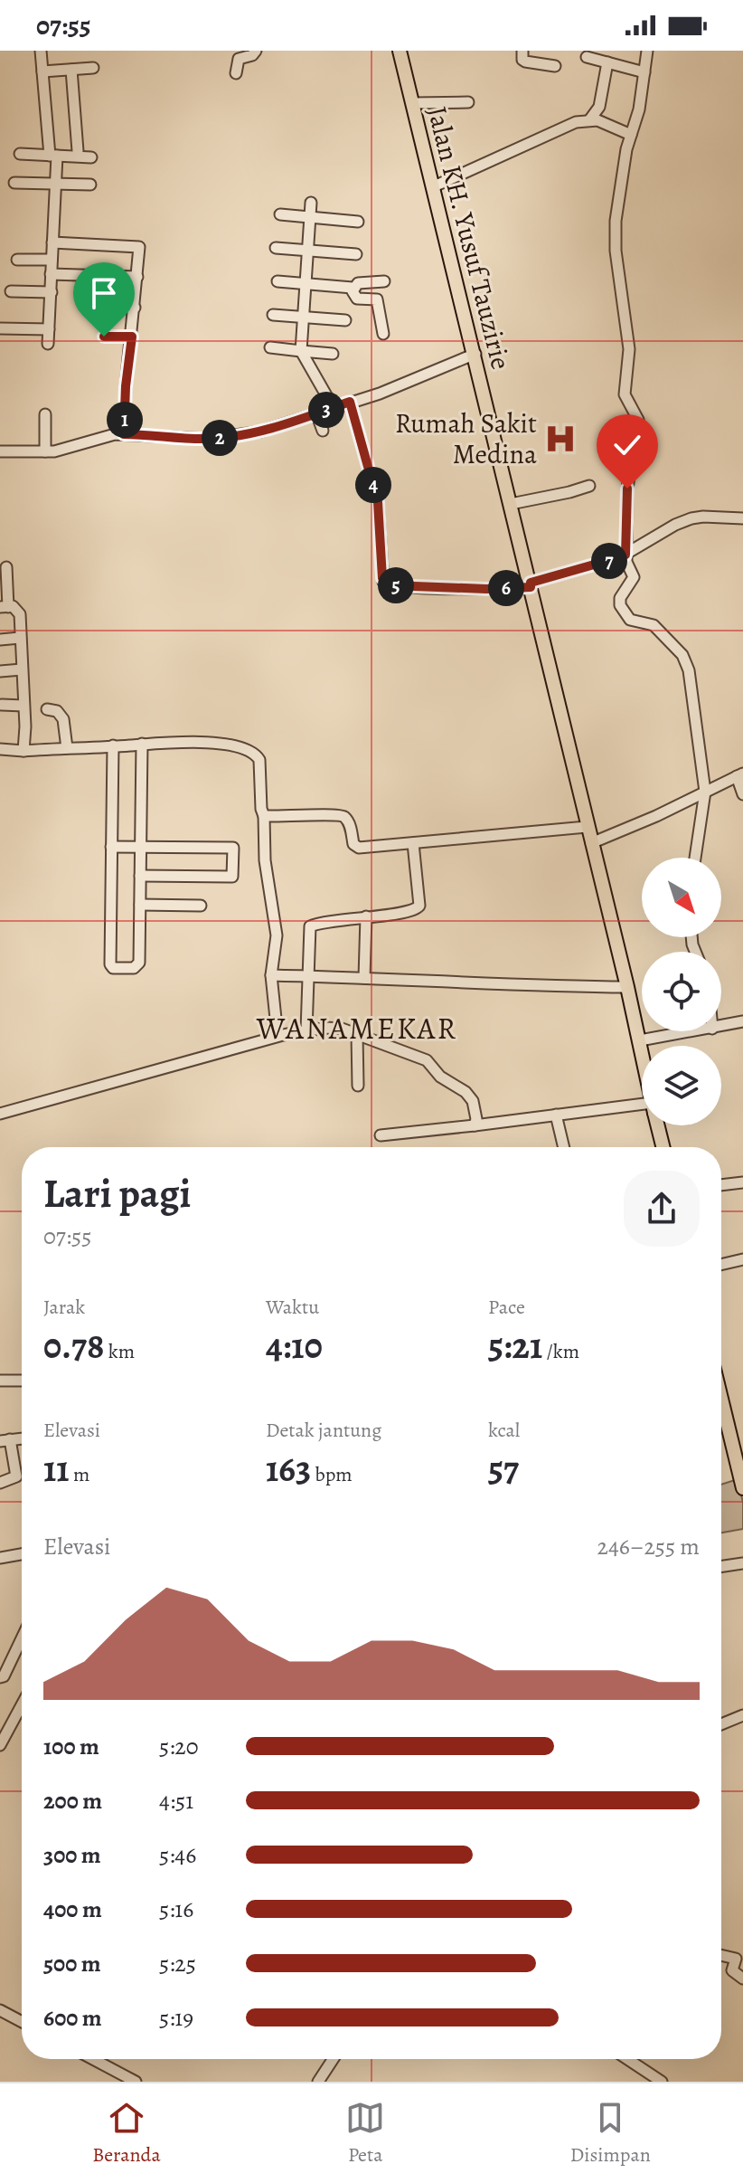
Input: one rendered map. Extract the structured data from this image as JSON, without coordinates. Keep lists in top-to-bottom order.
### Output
{
  "streets": {
    "main road": ["Jalan KH. Yusuf Tauzirie"]
  },
  "districts": ["WANAMEKAR"],
  "places": {
    "hospital": ["Rumah Sakit Medina"]
  },
  "north": "bottom right",
  "page": {
    "status": "07:55",
    "pins": [
      "3",
      "1",
      "2",
      "4",
      "7",
      "5",
      "6"
    ],
    "heading": ["Lari pagi", "07:55"],
    "stats": [
      ["Jarak", "0.78 km"],
      ["Waktu", "4:10"],
      ["Pace", "5:21 /km"],
      ["Elevasi", "11 m"],
      ["Detak jantung", "163 bpm"],
      ["kcal", "57"]
    ],
    "chart": ["Elevasi", "246–255 m"],
    "list": [
      {
        "name": "100 m",
        "note": "5:20"
      },
      {
        "name": "200 m",
        "note": "4:51"
      },
      {
        "name": "300 m",
        "note": "5:46"
      },
      {
        "name": "400 m",
        "note": "5:16"
      },
      {
        "name": "500 m",
        "note": "5:25"
      },
      {
        "name": "600 m",
        "note": "5:19"
      }
    ],
    "tabs": ["Beranda", "Peta", "Disimpan"]
  }
}
